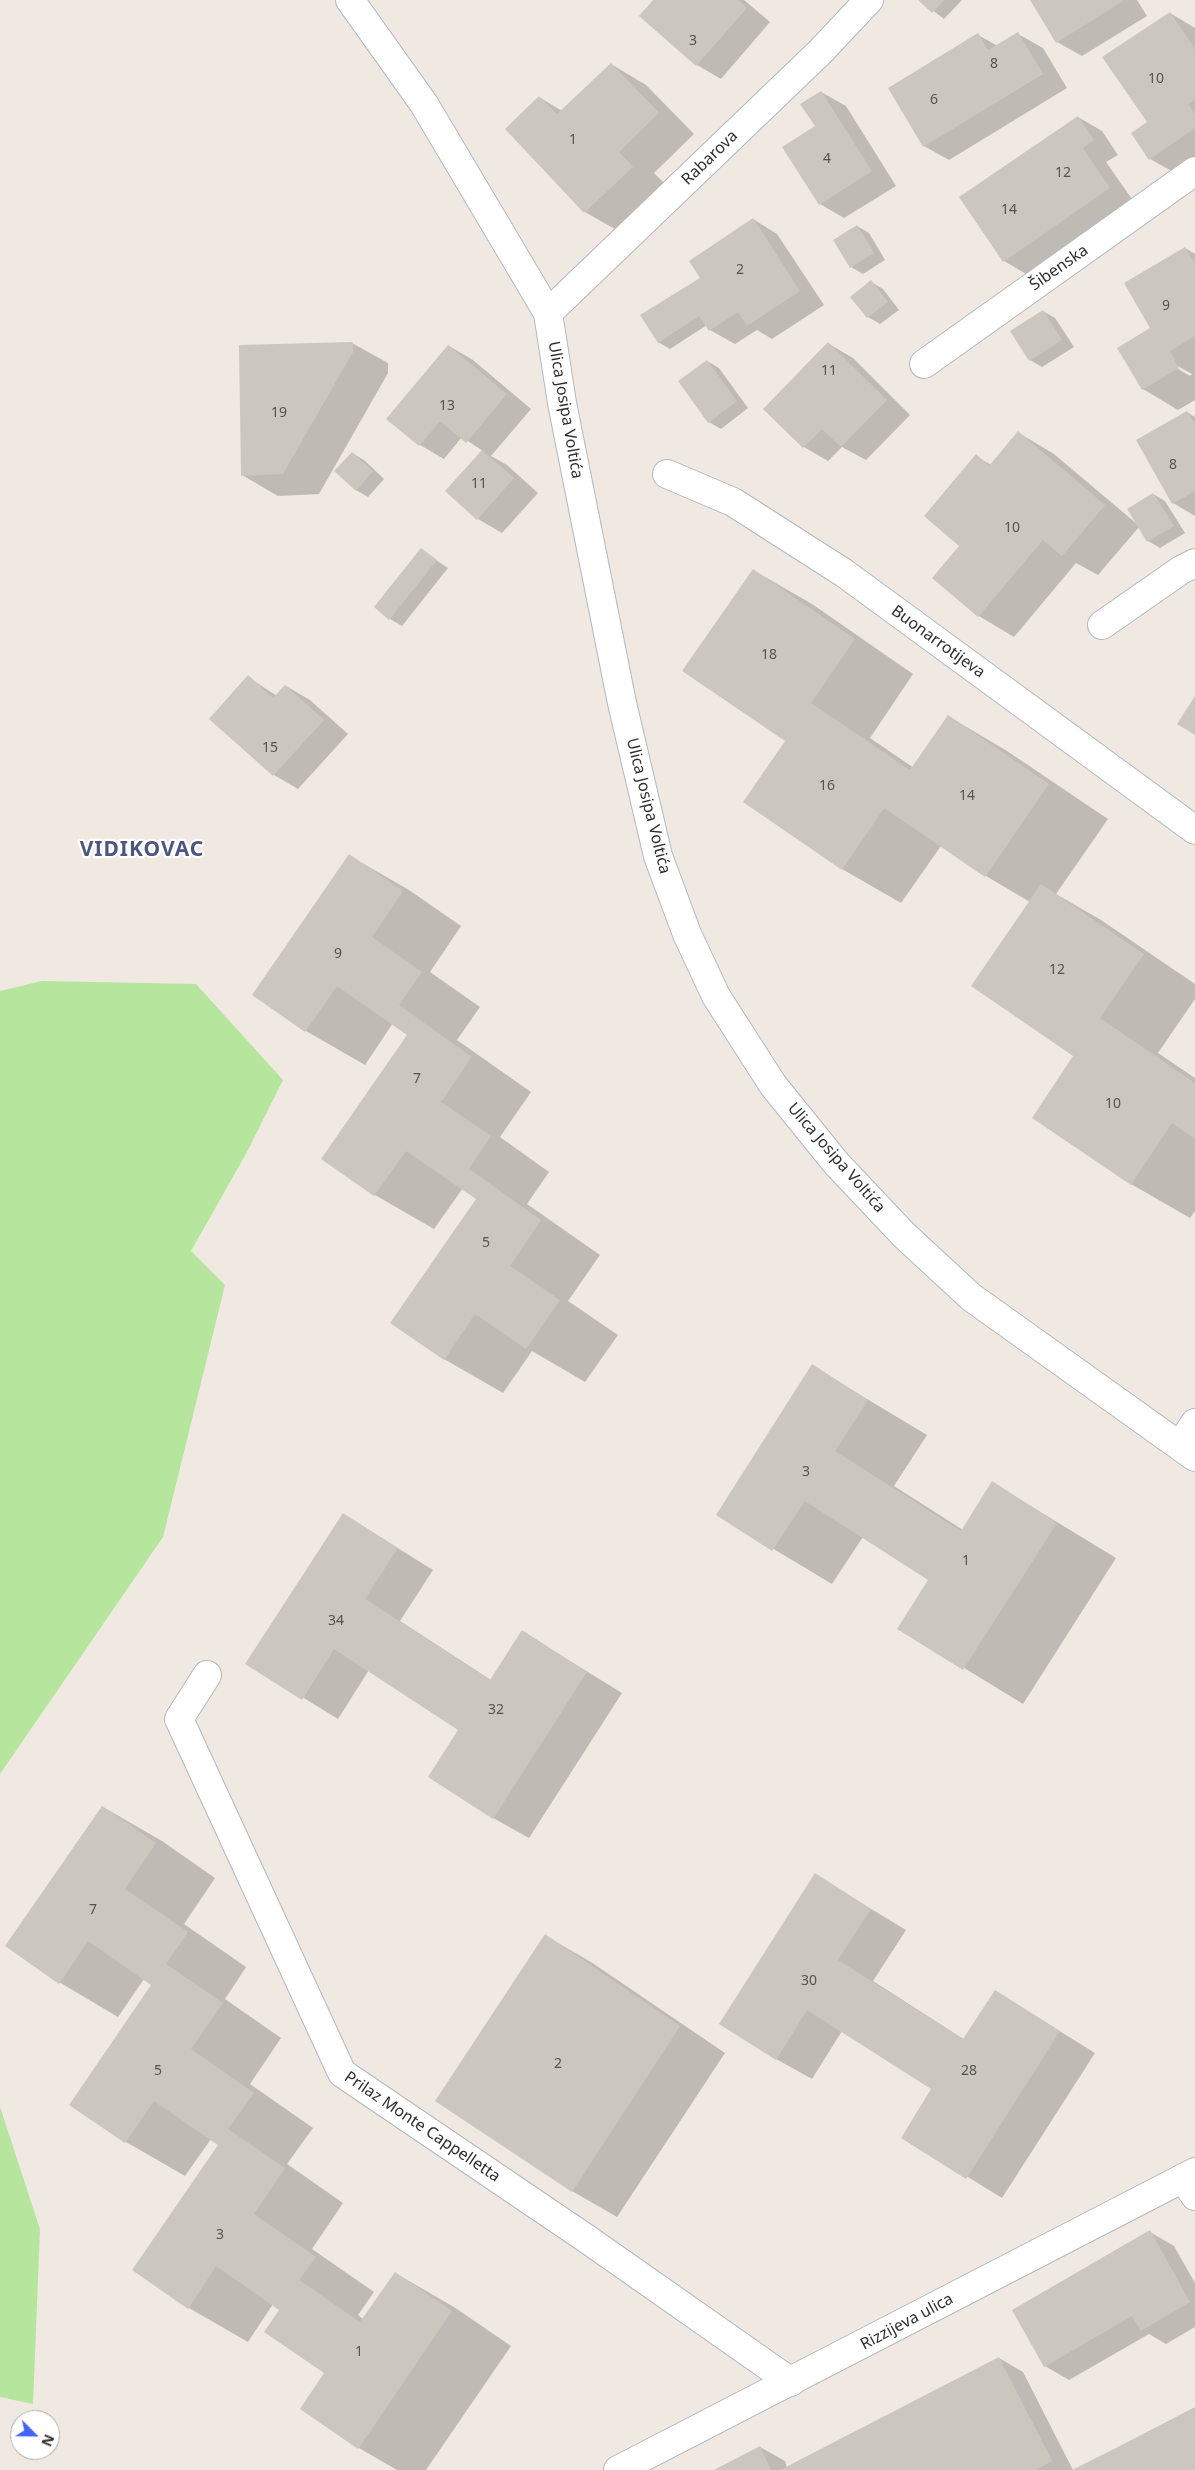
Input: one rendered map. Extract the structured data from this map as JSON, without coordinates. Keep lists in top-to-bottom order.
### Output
{
  "streets": {
    "street": [
      "Rabarova",
      "Šibenska",
      "Ulica Josipa Voltića",
      "Buonarrotijeva",
      "Prilaz Monte Cappelletta",
      "Rizzijeva ulica"
    ]
  },
  "crossings": [
    ["Rabarova", "Ulica Josipa Voltića"],
    ["Prilaz Monte Cappelletta", "Rizzijeva ulica"]
  ],
  "districts": ["VIDIKOVAC"],
  "house_numbers": [
    "3",
    "8",
    "10",
    "6",
    "1",
    "4",
    "12",
    "14",
    "2",
    "9",
    "11",
    "13",
    "19",
    "8",
    "11",
    "10",
    "18",
    "15",
    "16",
    "14",
    "9",
    "12",
    "7",
    "10",
    "5",
    "3",
    "1",
    "34",
    "32",
    "7",
    "30",
    "2",
    "5",
    "28",
    "3",
    "1"
  ],
  "north": "bottom right"
}
